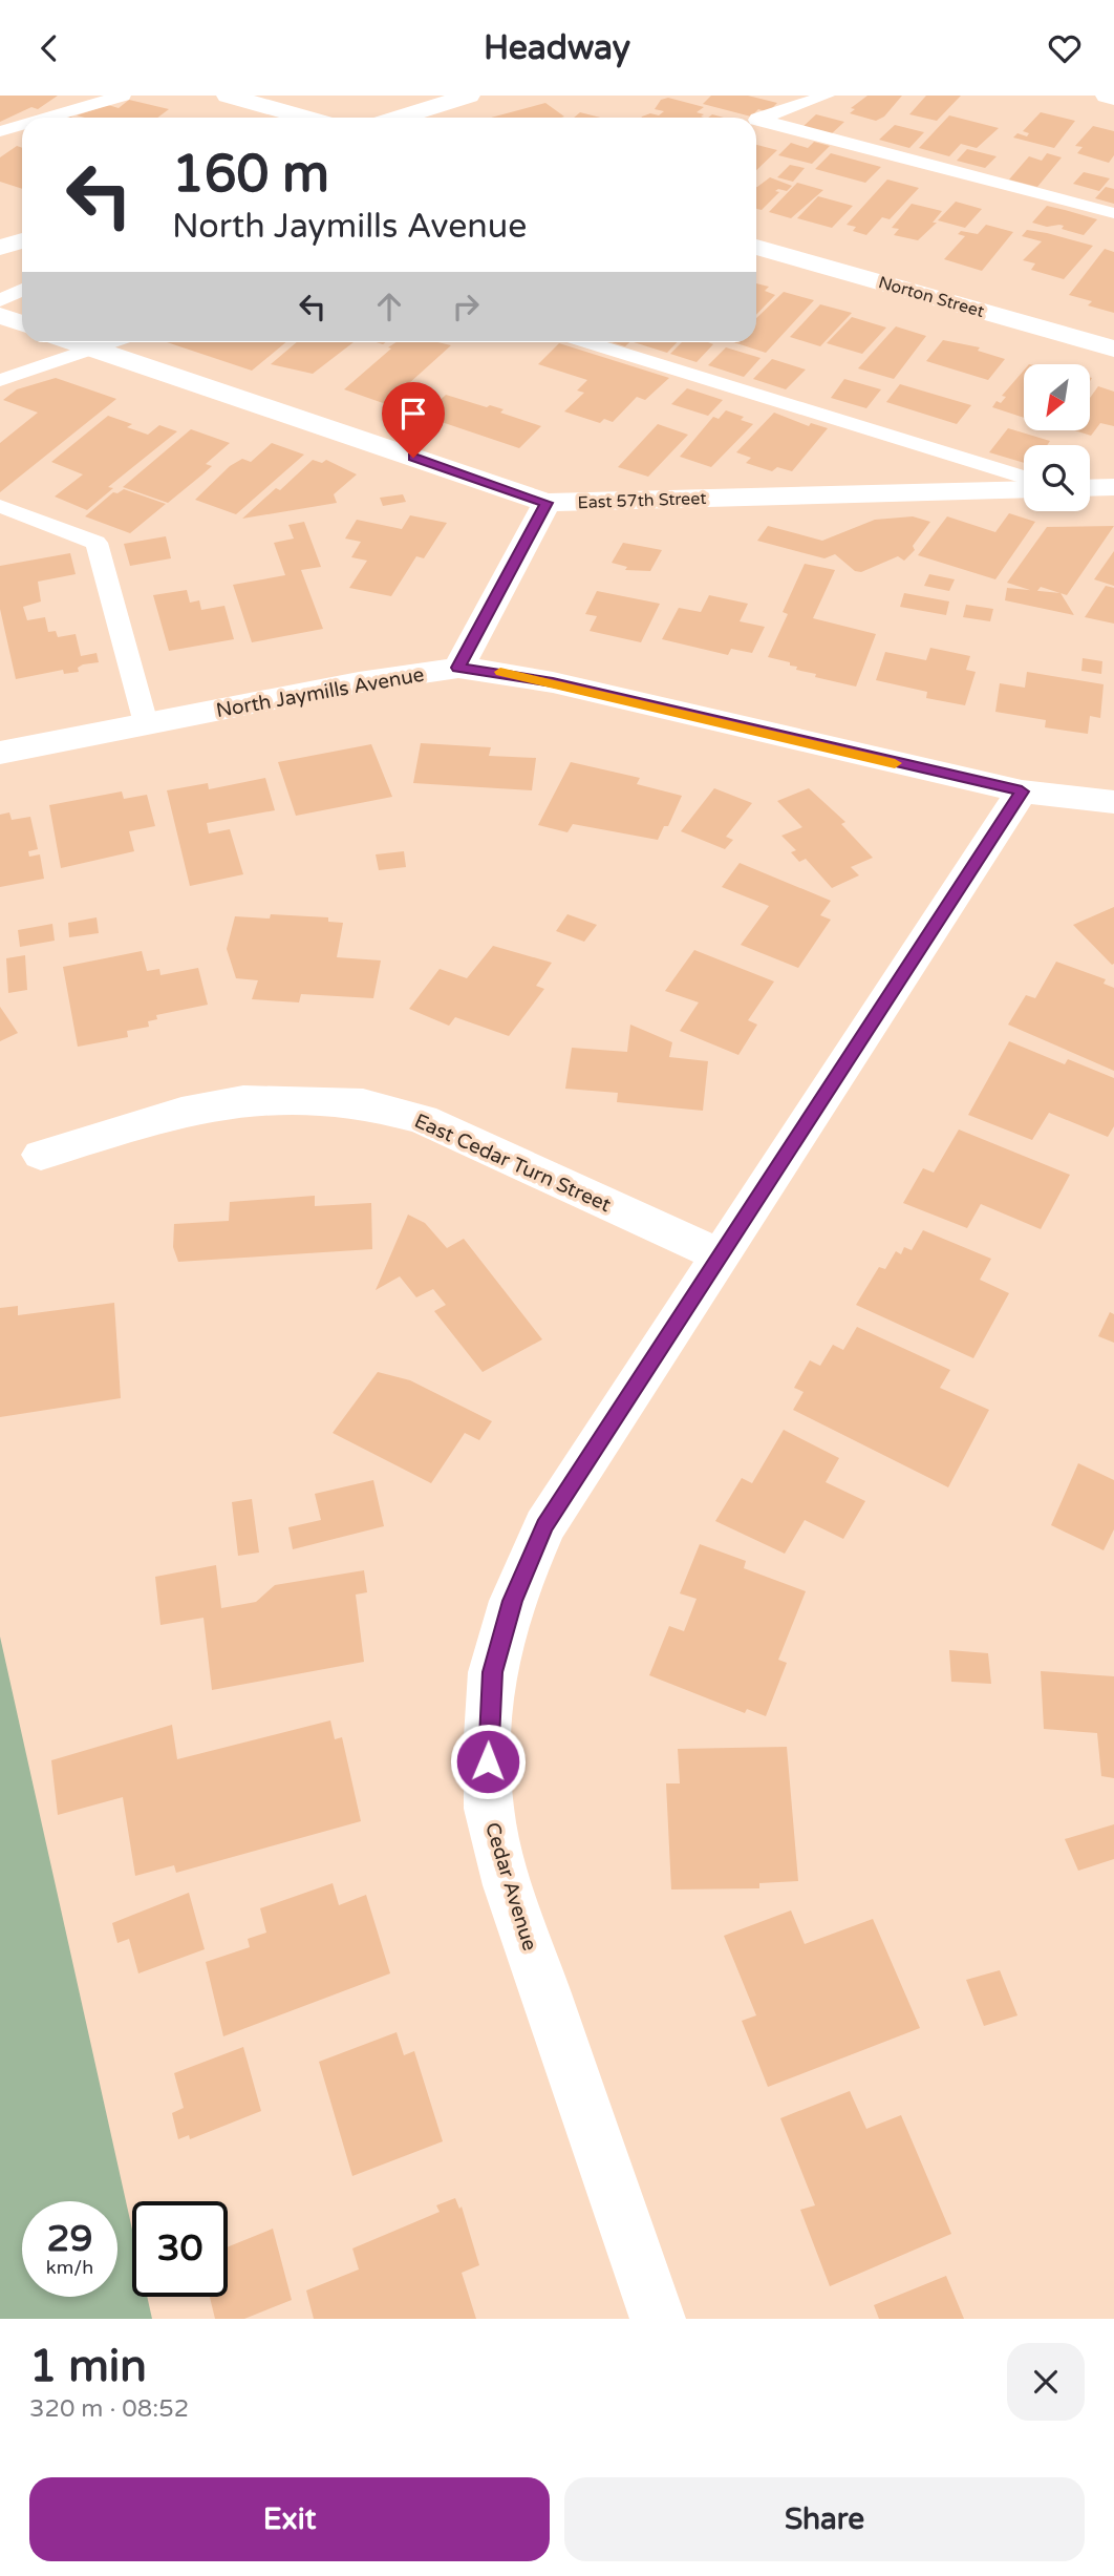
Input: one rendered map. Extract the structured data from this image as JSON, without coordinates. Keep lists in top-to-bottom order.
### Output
{
  "streets": {
    "street": [
      "Norton Street",
      "East 57th Street",
      "North Jaymills Avenue",
      "East Cedar Turn Street",
      "Cedar Avenue"
    ]
  },
  "crossings": [
    ["North Jaymills Avenue", "Cedar Avenue"],
    ["East Cedar Turn Street", "Cedar Avenue"]
  ],
  "north": "bottom left",
  "page": {
    "header": "Headway",
    "turn": ["160 m", "North Jaymills Avenue"],
    "speed": "29 km/h",
    "limit": "30",
    "heading": ["1 min", "320 m · 08:52"],
    "buttons": ["Exit", "Share"]
  }
}
